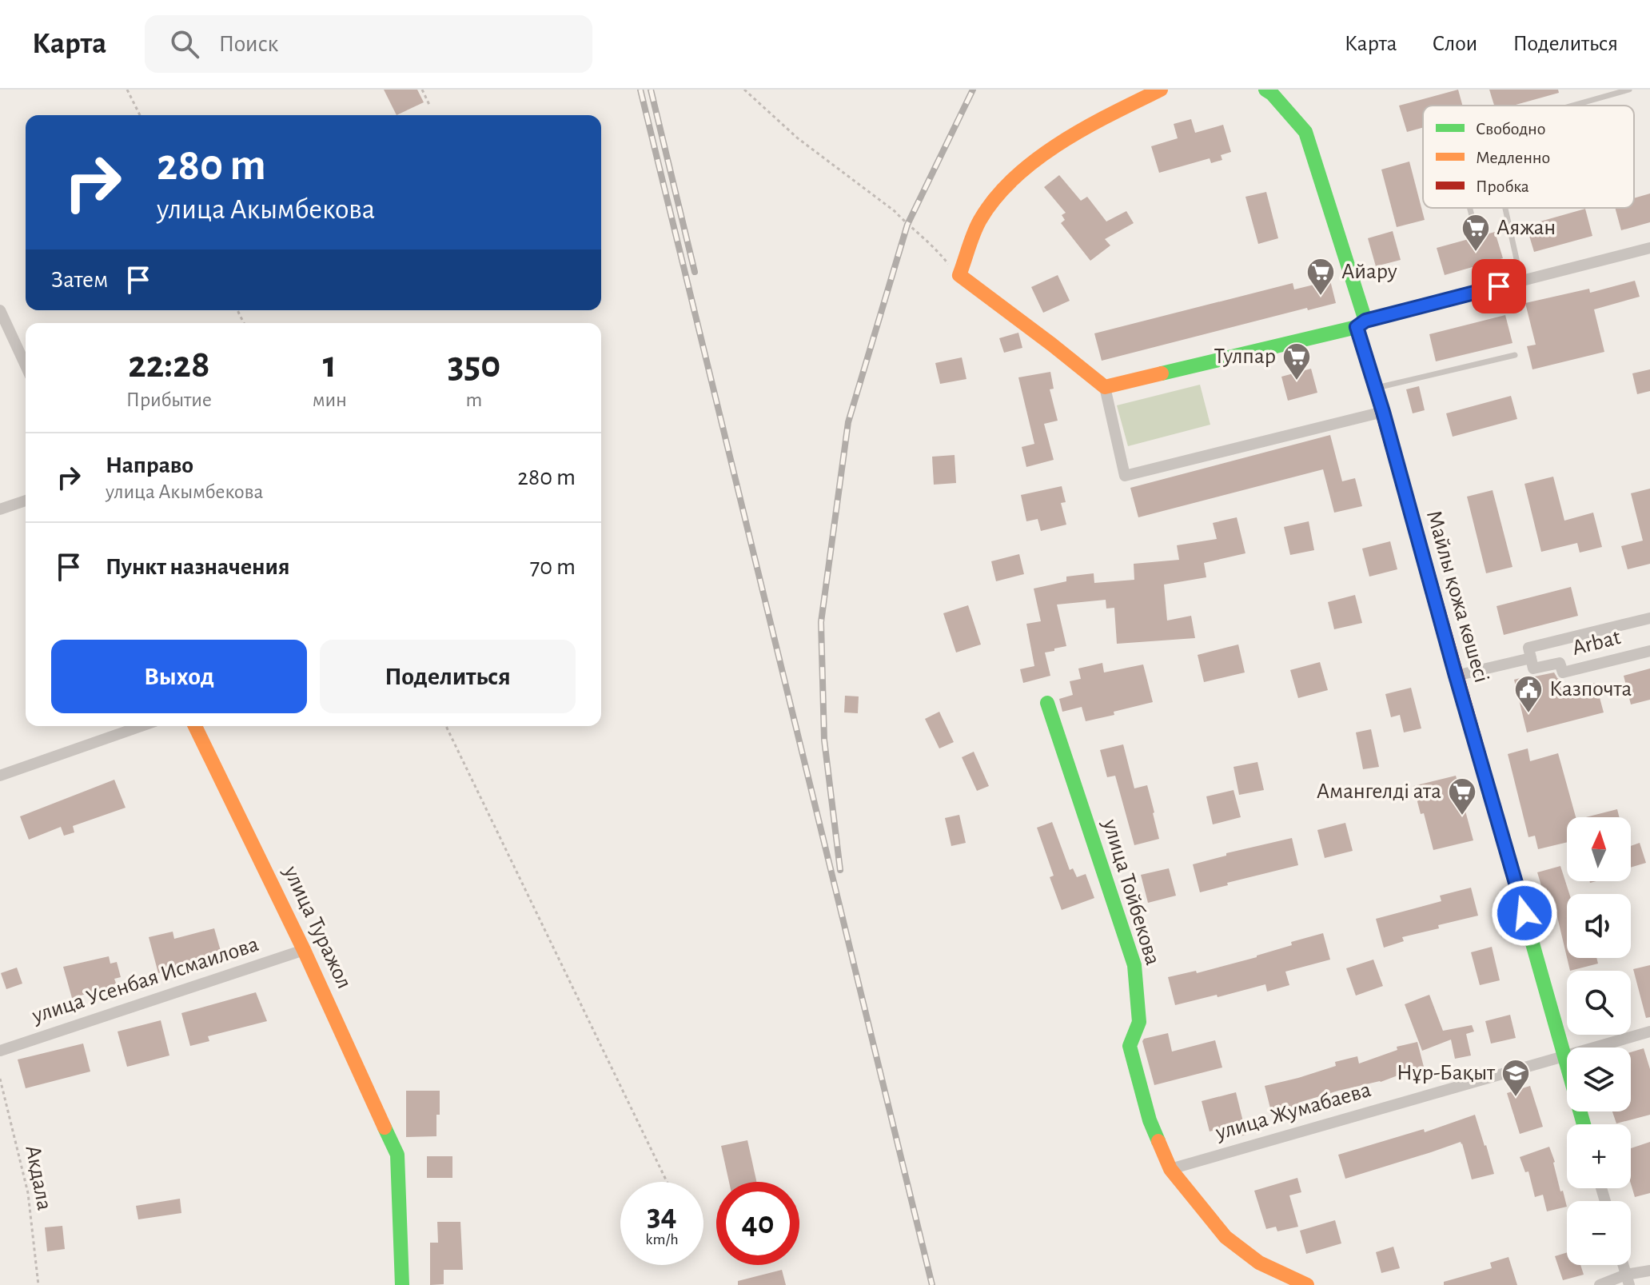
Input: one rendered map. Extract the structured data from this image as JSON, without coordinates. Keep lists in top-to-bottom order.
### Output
{
  "streets": {
    "street": [
      "Майлы қожа көшесі",
      "Arbat",
      "улица Тойбекова",
      "улица Туражол",
      "улица Усенбая Исмаилова",
      "улица Жумабаева"
    ],
    "path": ["Акдала"]
  },
  "crossings": [
    ["Майлы қожа көшесі", "Arbat"],
    ["Майлы қожа көшесі", "улица Жумабаева"],
    ["улица Тойбекова", "улица Жумабаева"],
    ["улица Туражол", "улица Усенбая Исмаилова"]
  ],
  "places": {
    "supermarket": [
      "Аяжан",
      "Айару",
      "Тулпар",
      "Амангелді ата"
    ],
    "public building": ["Казпочта"],
    "school or university": ["Нұр-Бақыт"]
  },
  "legend": ["Свободно", "Медленно", "Пробка"],
  "north": "top",
  "page": {
    "header": "Карта",
    "search": "Поиск",
    "nav": ["Карта", "Слои", "Поделиться"],
    "turn": ["280 m", "улица Акымбекова"],
    "then": "Затем",
    "eta": [
      "22:28",
      "Прибытие",
      "1",
      "мин",
      "350",
      "m"
    ],
    "list": [
      {
        "name": "Направо",
        "note": "улица Акымбекова",
        "value": "280 m"
      },
      {
        "name": "Пункт назначения",
        "value": "70 m"
      }
    ],
    "buttons": ["Выход", "Поделиться"],
    "map_buttons": ["+", "−"],
    "speed": "34 km/h",
    "limit": "40"
  }
}
